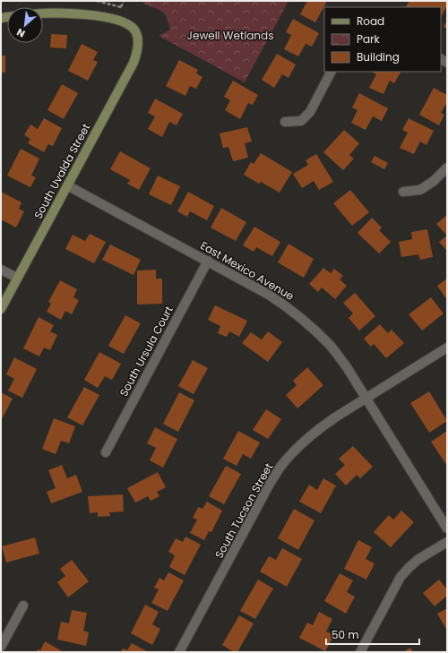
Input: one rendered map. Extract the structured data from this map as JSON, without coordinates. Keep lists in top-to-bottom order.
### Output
{
  "streets": {
    "street": [
      "South Uvalda Street",
      "East Mexico Avenue",
      "South Ursula Court",
      "South Tucson Street"
    ]
  },
  "crossings": [
    ["South Uvalda Street", "East Mexico Avenue"],
    ["East Mexico Avenue", "South Ursula Court"],
    ["East Mexico Avenue", "South Tucson Street"]
  ],
  "parks": ["Jewell Wetlands"],
  "legend": ["Road", "Park", "Building"],
  "scale_bar": "50 m",
  "north": "bottom left"
}
